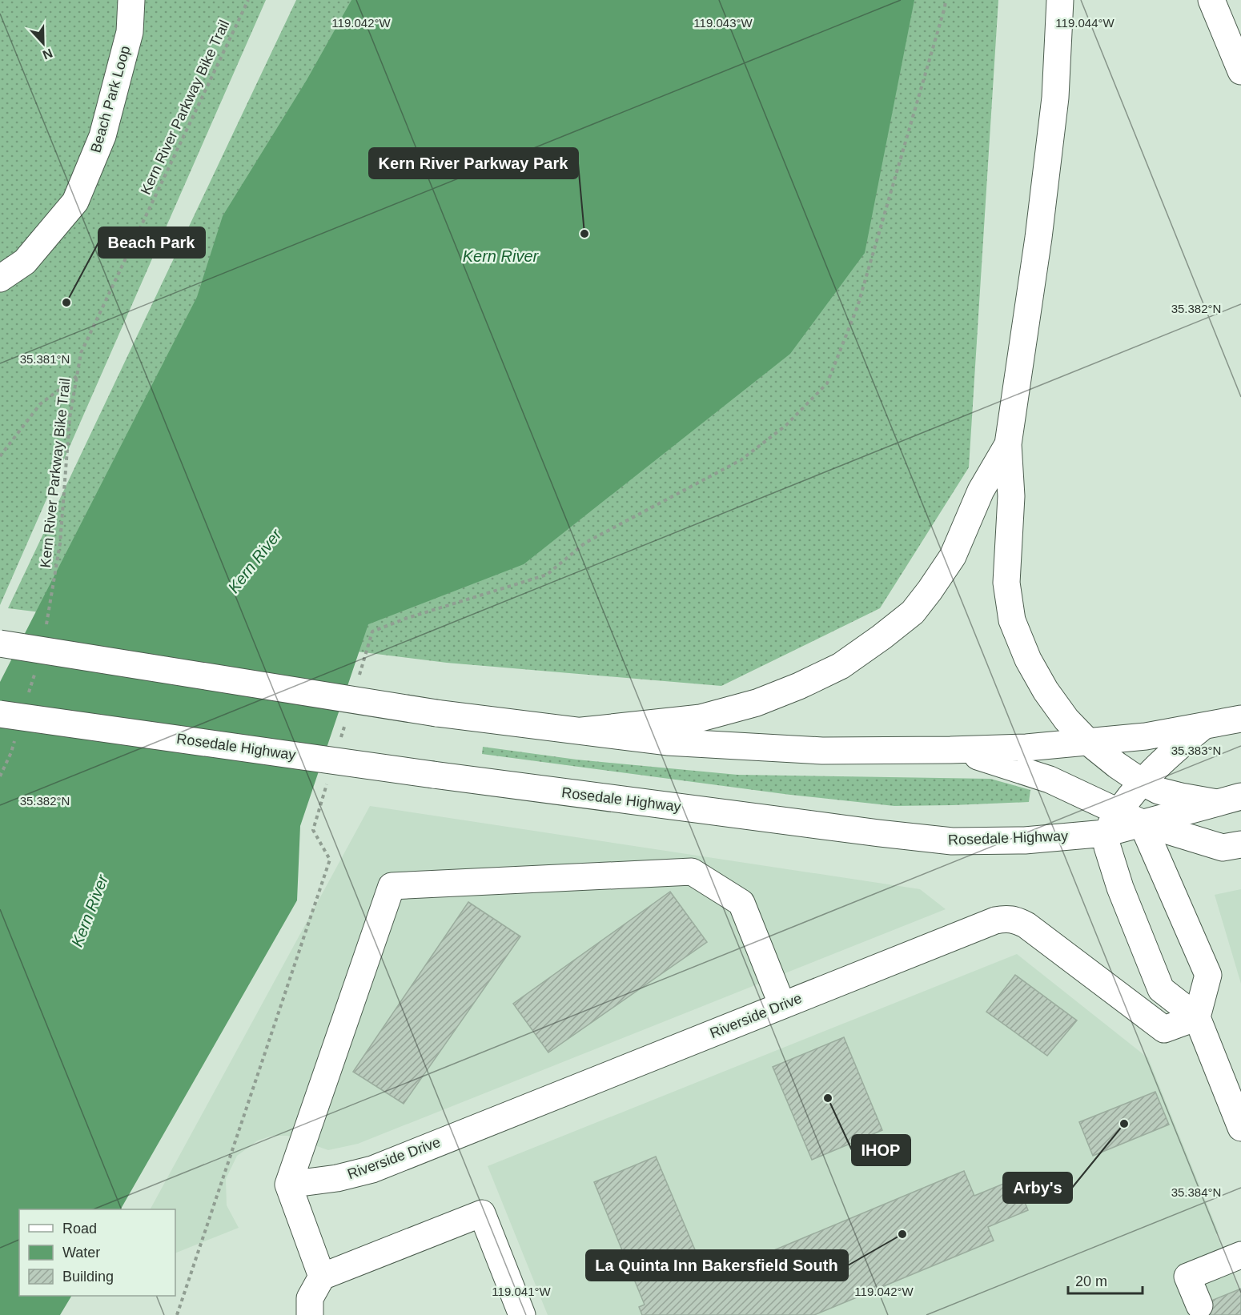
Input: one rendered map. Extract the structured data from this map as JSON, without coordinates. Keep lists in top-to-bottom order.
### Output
{
  "streets": {
    "main road": ["Beach Park Loop", "Rosedale Highway", "Riverside Drive"],
    "path": ["Kern River Parkway Bike Trail"]
  },
  "water": ["Kern River"],
  "places": [
    "Kern River Parkway Park",
    "Beach Park",
    "IHOP",
    "Arby's",
    "La Quinta Inn Bakersfield South"
  ],
  "legend": ["Road", "Water", "Building"],
  "scale_bar": "20 m",
  "north": "bottom",
  "coordinates": [
    "119.042°W",
    "119.043°W",
    "119.044°W",
    "35.382°N",
    "35.381°N",
    "35.383°N",
    "35.384°N",
    "119.041°W"
  ]
}
